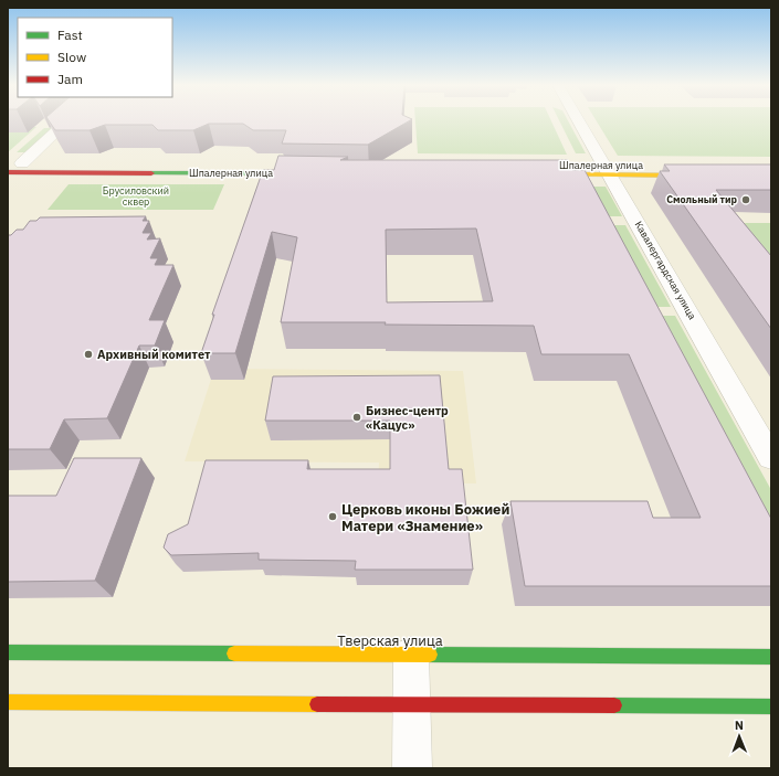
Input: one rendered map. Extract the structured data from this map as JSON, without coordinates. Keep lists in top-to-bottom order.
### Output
{
  "streets": {
    "street": ["Шпалерная улица", "Кавалергардская улица", "Тверская улица"]
  },
  "crossings": [
    ["Шпалерная улица", "Кавалергардская улица"]
  ],
  "parks": ["Брусиловский сквер"],
  "places": [
    "Смольный тир",
    "Архивный комитет",
    "Бизнес-центр «Кацус»",
    "Церковь иконы Божией Матери «Знамение»"
  ],
  "legend": ["Fast", "Slow", "Jam"],
  "north": "top"
}
